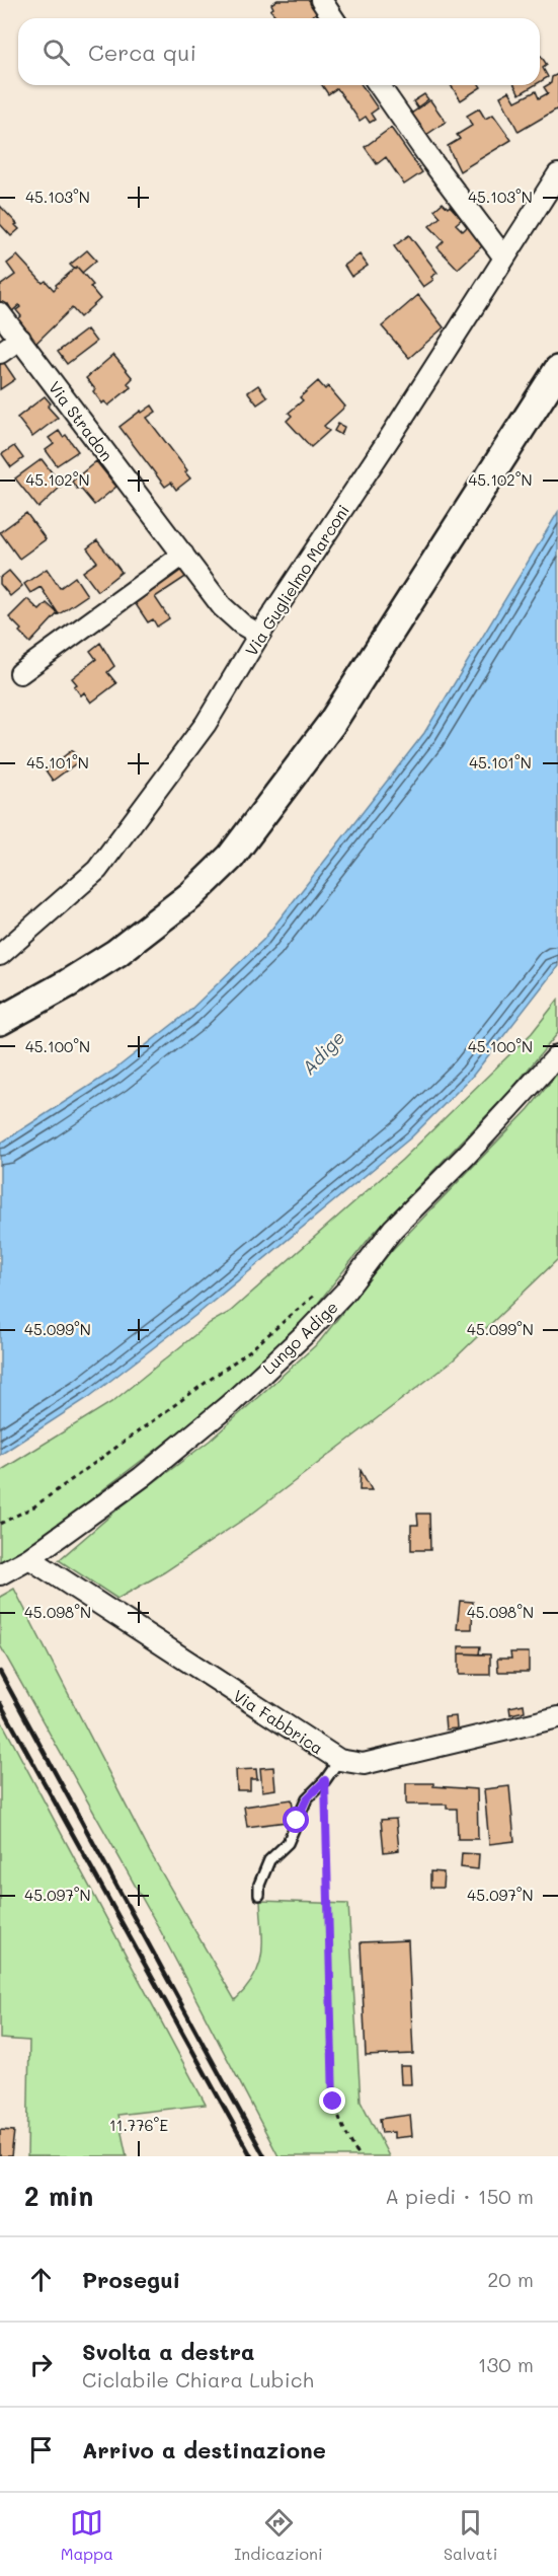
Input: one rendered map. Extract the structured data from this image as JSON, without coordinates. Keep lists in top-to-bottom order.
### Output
{
  "streets": {
    "street": [
      "Via Stradon",
      "Via Guglielmo Marconi",
      "Lungo Adige",
      "Via Fabbrica"
    ]
  },
  "crossings": [
    ["Via Stradon", "Via Guglielmo Marconi"],
    ["Lungo Adige", "Via Fabbrica"]
  ],
  "water": ["Adige"],
  "page": {
    "search": "Cerca qui",
    "heading": ["2 min", "A piedi · 150 m"],
    "list": [
      ["Prosegui", "20 m"],
      ["Svolta a destra", "Ciclabile Chiara Lubich", "130 m"],
      "Arrivo a destinazione"
    ],
    "nav": ["Mappa", "Indicazioni", "Salvati"]
  },
  "coordinates": [
    "45.103°N",
    "45.102°N",
    "45.101°N",
    "45.100°N",
    "45.099°N",
    "45.098°N",
    "45.097°N",
    "11.776°E"
  ]
}
